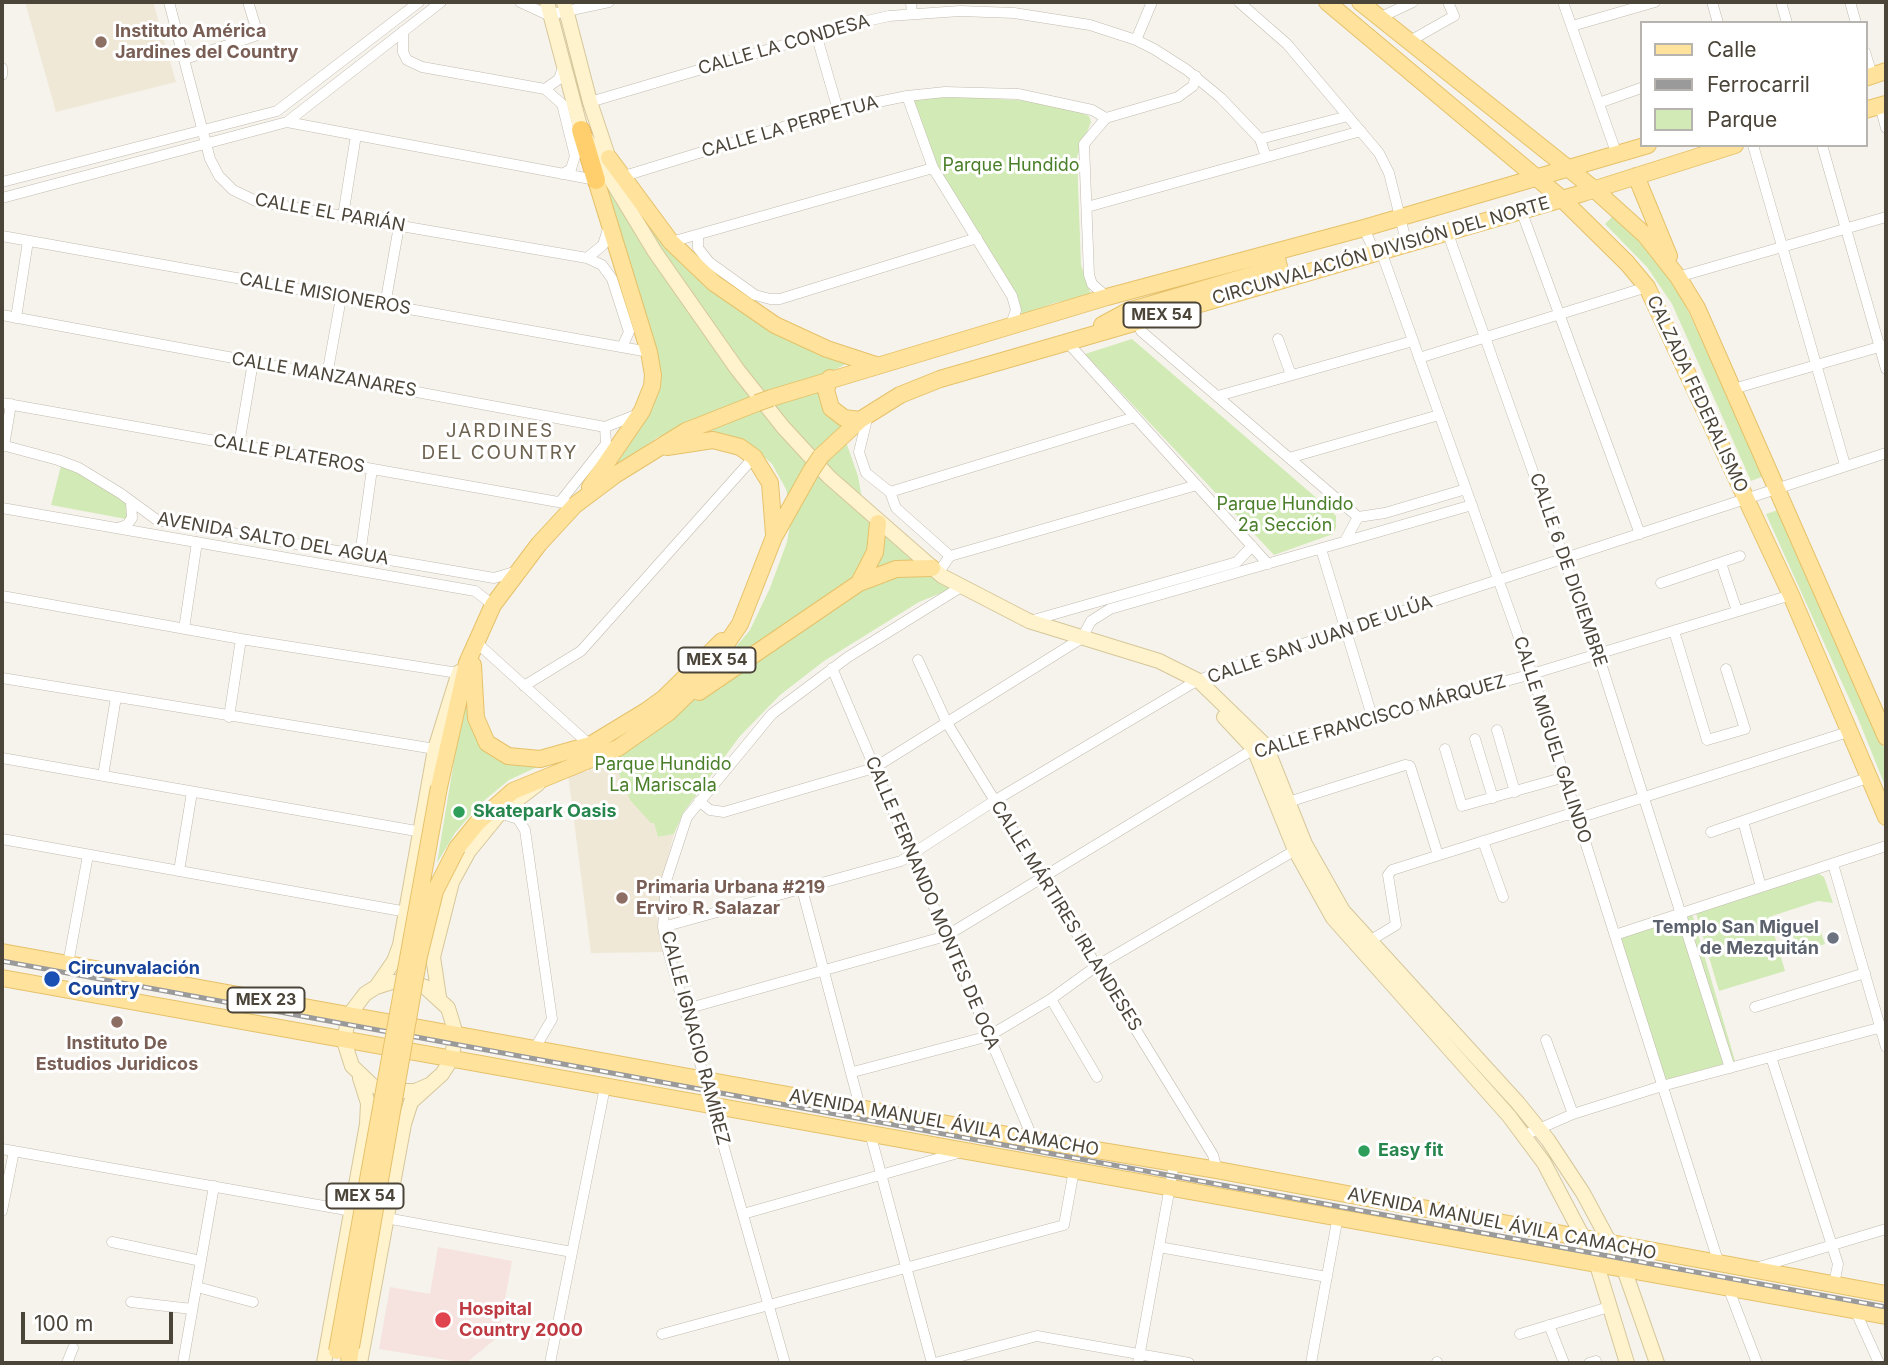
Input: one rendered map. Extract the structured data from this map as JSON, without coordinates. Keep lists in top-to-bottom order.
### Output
{
  "streets": {
    "main road": [
      "CIRCUNVALACIÓN DIVISIÓN DEL NORTE",
      "MEX 54",
      "CALZADA FEDERALISMO",
      "MEX 23",
      "AVENIDA MANUEL ÁVILA CAMACHO"
    ],
    "street": [
      "CALLE LA CONDESA",
      "CALLE LA PERPETUA",
      "CALLE EL PARIÁN",
      "CALLE MISIONEROS",
      "CALLE MANZANARES",
      "CALLE PLATEROS",
      "AVENIDA SALTO DEL AGUA",
      "CALLE 6 DE DICIEMBRE",
      "CALLE SAN JUAN DE ULÚA",
      "CALLE FRANCISCO MÁRQUEZ",
      "CALLE MIGUEL GALINDO",
      "CALLE FERNANDO MONTES DE OCA",
      "CALLE MÁRTIRES IRLANDESES",
      "CALLE IGNACIO RAMÍREZ"
    ]
  },
  "crossings": [
    ["CIRCUNVALACIÓN DIVISIÓN DEL NORTE", "MEX 54"],
    ["CIRCUNVALACIÓN DIVISIÓN DEL NORTE", "CALZADA FEDERALISMO"],
    ["CIRCUNVALACIÓN DIVISIÓN DEL NORTE", "CALLE PLATEROS"],
    ["CIRCUNVALACIÓN DIVISIÓN DEL NORTE", "AVENIDA SALTO DEL AGUA"],
    ["CIRCUNVALACIÓN DIVISIÓN DEL NORTE", "CALLE 6 DE DICIEMBRE"],
    ["CIRCUNVALACIÓN DIVISIÓN DEL NORTE", "CALLE MIGUEL GALINDO"],
    ["CALZADA FEDERALISMO", "CALLE SAN JUAN DE ULÚA"],
    ["CALZADA FEDERALISMO", "CALLE FRANCISCO MÁRQUEZ"],
    ["CALLE 6 DE DICIEMBRE", "CALLE SAN JUAN DE ULÚA"],
    ["CALLE 6 DE DICIEMBRE", "CALLE FRANCISCO MÁRQUEZ"],
    ["CALLE SAN JUAN DE ULÚA", "CALLE MIGUEL GALINDO"],
    ["CALLE SAN JUAN DE ULÚA", "CALLE FERNANDO MONTES DE OCA"],
    ["CALLE SAN JUAN DE ULÚA", "CALLE MÁRTIRES IRLANDESES"],
    ["CALLE SAN JUAN DE ULÚA", "CALLE IGNACIO RAMÍREZ"],
    ["CALLE FRANCISCO MÁRQUEZ", "CALLE MIGUEL GALINDO"],
    ["CALLE FRANCISCO MÁRQUEZ", "CALLE MÁRTIRES IRLANDESES"],
    ["CALLE MIGUEL GALINDO", "AVENIDA MANUEL ÁVILA CAMACHO"],
    ["CALLE FERNANDO MONTES DE OCA", "CALLE IGNACIO RAMÍREZ"],
    ["CALLE FERNANDO MONTES DE OCA", "AVENIDA MANUEL ÁVILA CAMACHO"],
    ["CALLE MÁRTIRES IRLANDESES", "AVENIDA MANUEL ÁVILA CAMACHO"],
    ["CALLE IGNACIO RAMÍREZ", "AVENIDA MANUEL ÁVILA CAMACHO"]
  ],
  "districts": ["JARDINES DEL COUNTRY"],
  "parks": ["Parque Hundido", "Parque Hundido 2a Sección", "Parque Hundido La Mariscala"],
  "places": [
    "Instituto América Jardines del Country",
    "Skatepark Oasis",
    "Primaria Urbana #219 Erviro R. Salazar",
    "Templo San Miguel de Mezquitán",
    "Circunvalación Country",
    "Instituto De Estudios Juridicos",
    "Easy fit",
    "Hospital Country 2000"
  ],
  "legend": ["Calle", "Ferrocarril", "Parque"],
  "scale_bar": "100 m"
}
